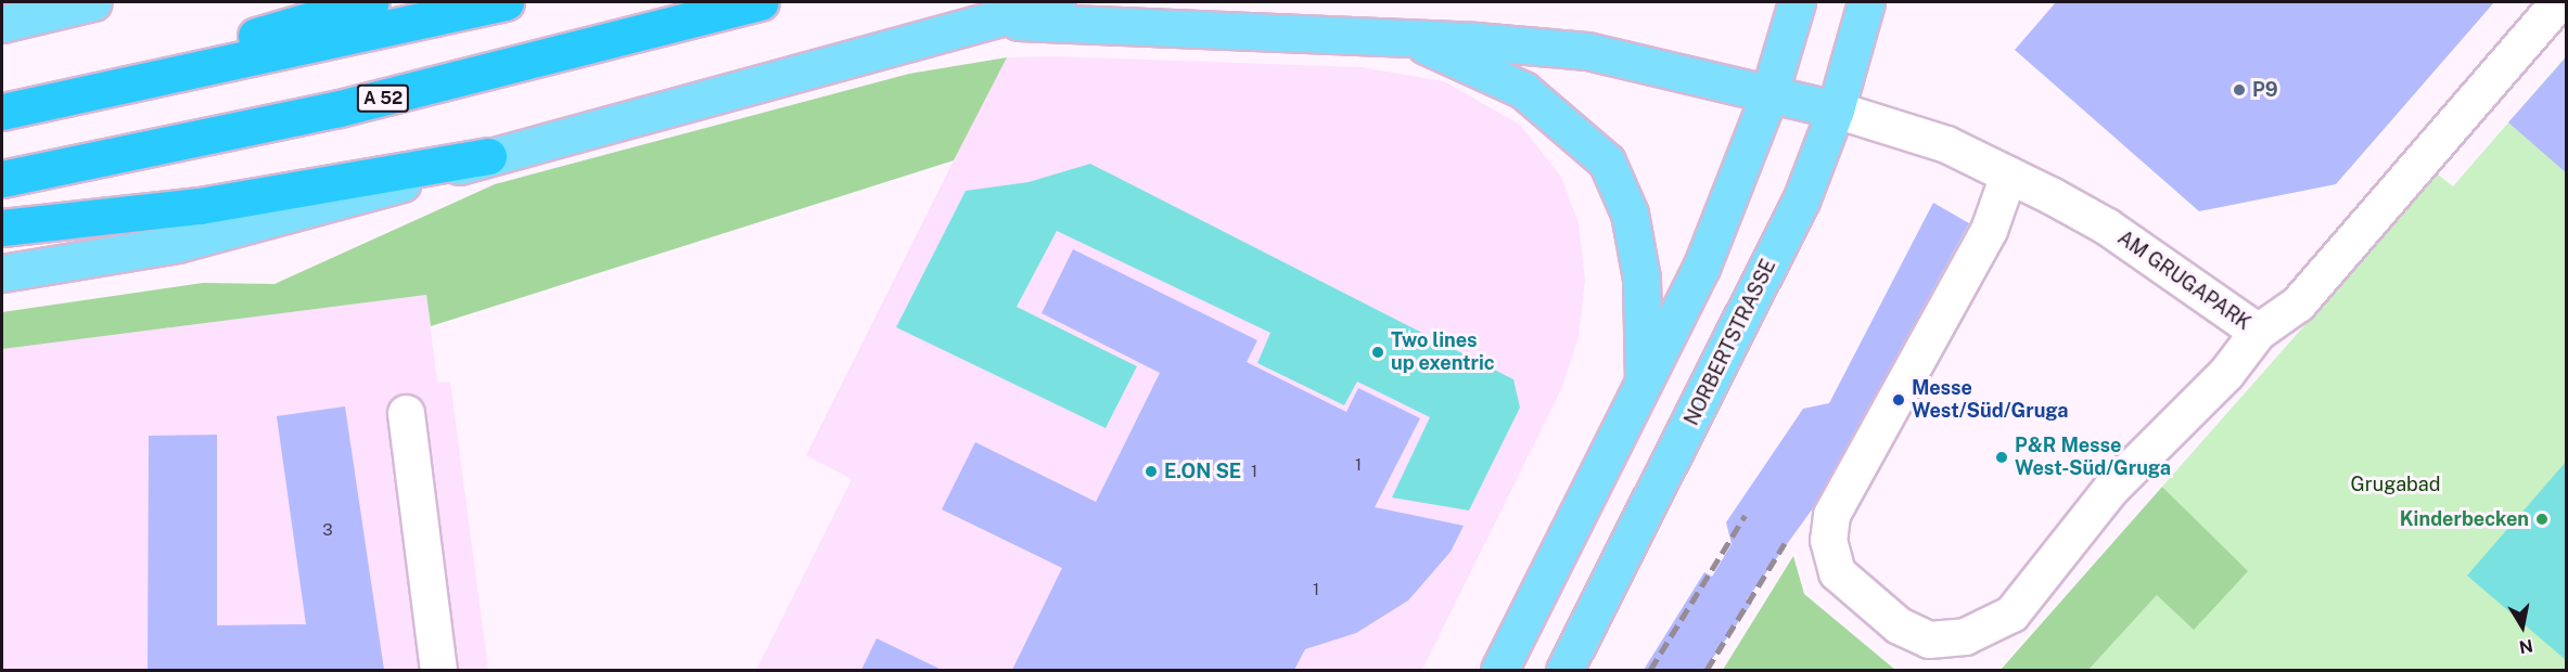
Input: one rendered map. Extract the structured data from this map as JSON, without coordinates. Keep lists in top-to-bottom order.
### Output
{
  "streets": {
    "highway": ["A 52"],
    "main road": ["AM GRUGAPARK", "NORBERTSTRASSE"]
  },
  "crossings": [
    ["AM GRUGAPARK", "NORBERTSTRASSE"]
  ],
  "parks": ["Grugabad"],
  "places": [
    "P9",
    "Two lines up exentric",
    "Messe West/Süd/Gruga",
    "P&R Messe West-Süd/Gruga",
    "E.ON SE",
    "Kinderbecken"
  ],
  "house_numbers": [
    "1",
    "1",
    "3",
    "1"
  ],
  "north": "bottom"
}
